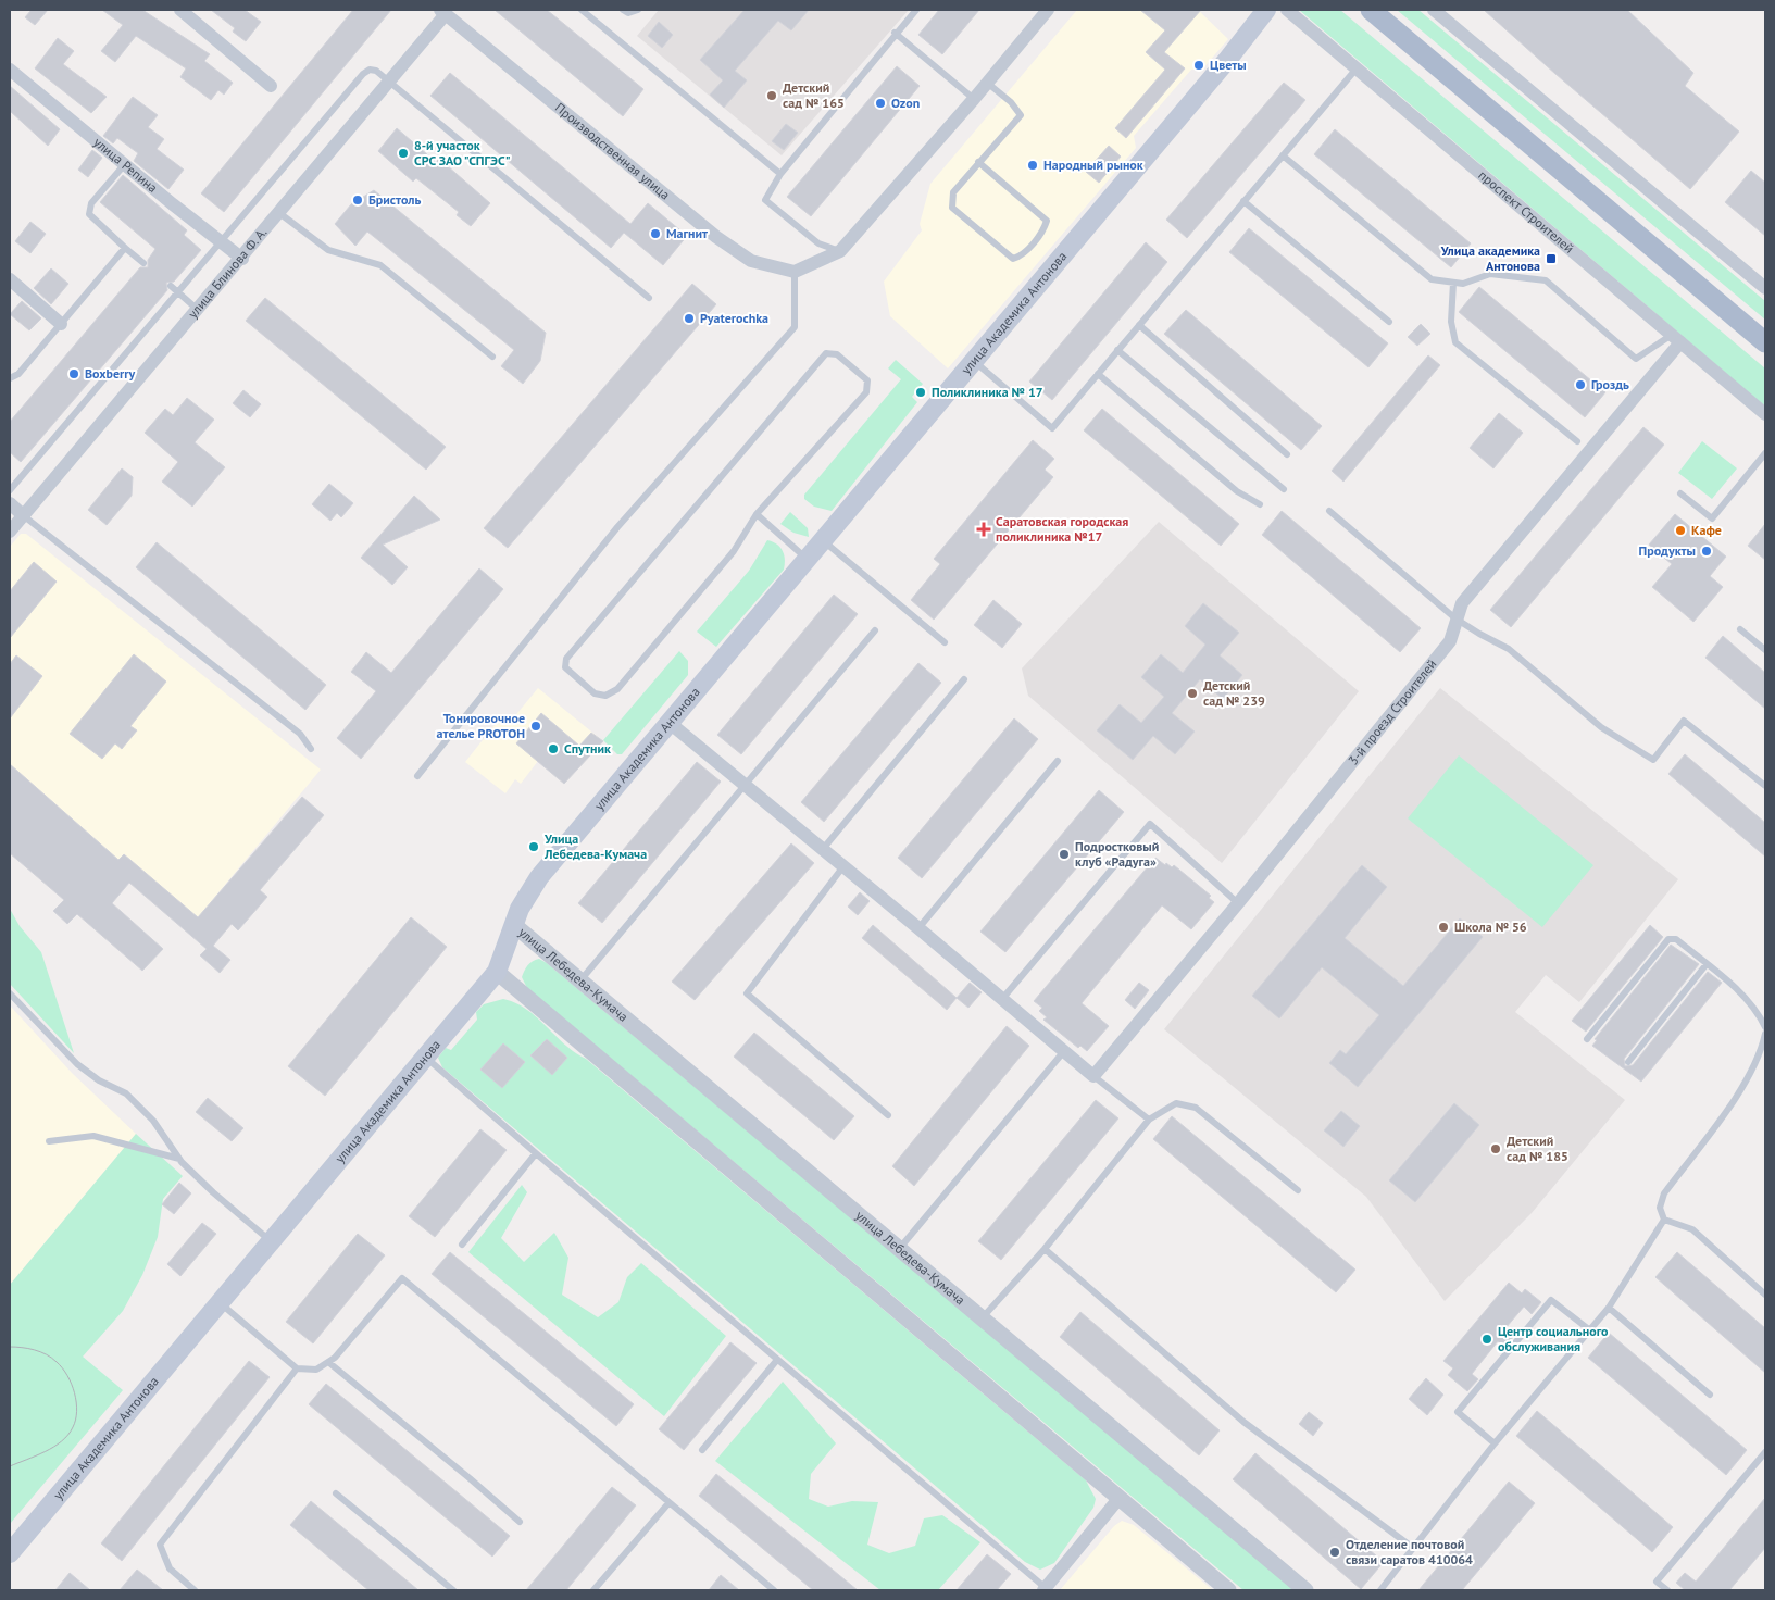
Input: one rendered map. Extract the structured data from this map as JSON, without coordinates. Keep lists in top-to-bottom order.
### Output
{
  "streets": {
    "main road": ["улица Академика Антонова"],
    "street": [
      "Производственная улица",
      "улица Репина",
      "проспект Строителей",
      "улица Блинова Ф. А.",
      "3-й проезд Строителей",
      "улица Лебедева-Кумача"
    ]
  },
  "crossings": [
    ["Производственная улица", "улица Блинова Ф. А."],
    ["улица Репина", "улица Блинова Ф. А."],
    ["проспект Строителей", "3-й проезд Строителей"],
    ["улица Академика Антонова", "улица Лебедева-Кумача"]
  ],
  "places": {
    "other": [
      "Цветы",
      "Детский сад № 165",
      "Ozon",
      "8-й участок СРС ЗАО \"СПГЭС\"",
      "Народный рынок",
      "Бристоль",
      "Магнит",
      "Pyaterochka",
      "Boxberry",
      "Гроздь",
      "Поликлиника № 17",
      "Кафе",
      "Продукты",
      "Детский сад № 239",
      "Тонировочное ателье PROTOH",
      "Спутник",
      "Улица Лебедева-Кумача",
      "Подростковый клуб «Радуга»",
      "Школа № 56",
      "Детский сад № 185",
      "Центр социального обслуживания",
      "Отделение почтовой связи саратов 410064"
    ],
    "transit": ["Улица академика Антонова"],
    "health": ["Саратовская городская поликлиника №17"]
  }
}
